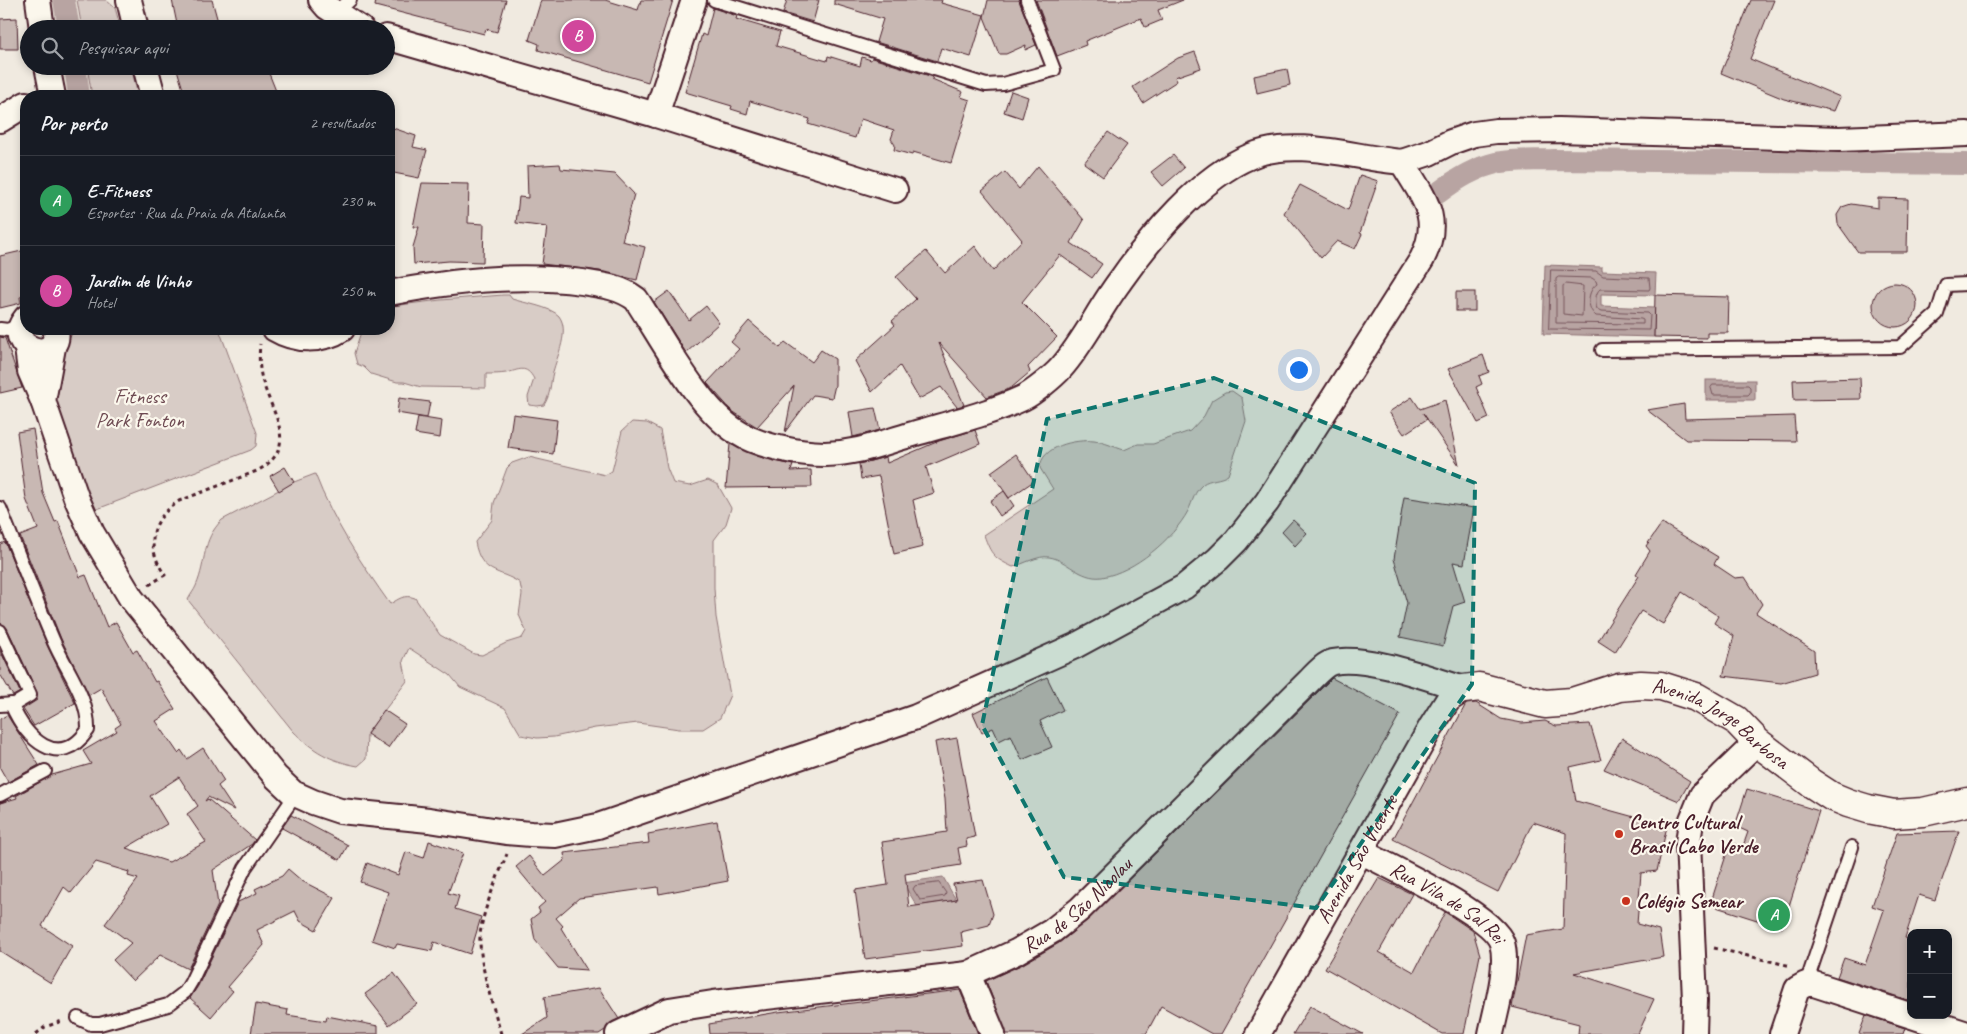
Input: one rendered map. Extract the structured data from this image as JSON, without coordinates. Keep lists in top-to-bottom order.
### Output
{
  "streets": {
    "street": [
      "Avenida Jorge Barbosa",
      "Avenida São Vicente",
      "Rua de São Nicolau",
      "Rua Vila de Sal Rei"
    ]
  },
  "crossings": [
    ["Avenida Jorge Barbosa", "Avenida São Vicente"],
    ["Avenida Jorge Barbosa", "Rua de São Nicolau"],
    ["Avenida São Vicente", "Rua de São Nicolau"],
    ["Avenida São Vicente", "Rua Vila de Sal Rei"]
  ],
  "parks": ["Fitness Park Fonton"],
  "places": ["Centro Cultural Brasil Cabo Verde", "Colégio Semear"],
  "page": {
    "pins": ["B", "A"],
    "search": "Pesquisar aqui",
    "heading": ["Por perto", "2 resultados"],
    "list": [
      {
        "mark": "A",
        "name": "E-Fitness",
        "note": "Esportes · Rua da Praia da Atalanta",
        "value": "230 m"
      },
      {
        "mark": "B",
        "name": "Jardim de Vinho",
        "note": "Hotel",
        "value": "250 m"
      }
    ],
    "map_buttons": ["+", "−"]
  }
}
